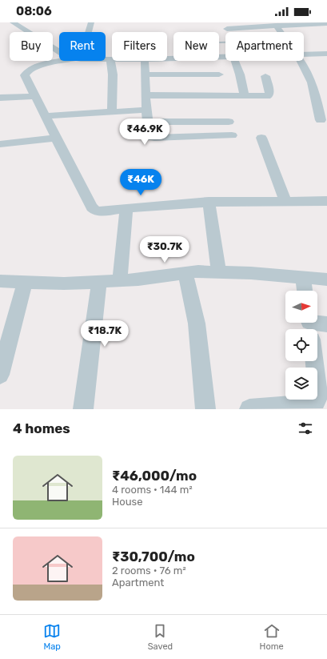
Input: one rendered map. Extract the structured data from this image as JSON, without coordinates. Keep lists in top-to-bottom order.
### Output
{
  "north": "right",
  "page": {
    "status": "08:06",
    "chip": [
      "Buy",
      "Rent",
      "Filters",
      "New",
      "Apartment"
    ],
    "price": [
      "₹46.9K",
      "₹46K",
      "₹30.7K",
      "₹18.7K"
    ],
    "heading": "4 homes",
    "list": [
      {
        "name": "₹46,000/mo",
        "note": "4 rooms · 144 m² · House"
      },
      {
        "name": "₹30,700/mo",
        "note": "2 rooms · 76 m² · Apartment"
      }
    ],
    "tabs": ["Map", "Saved", "Home"]
  }
}
